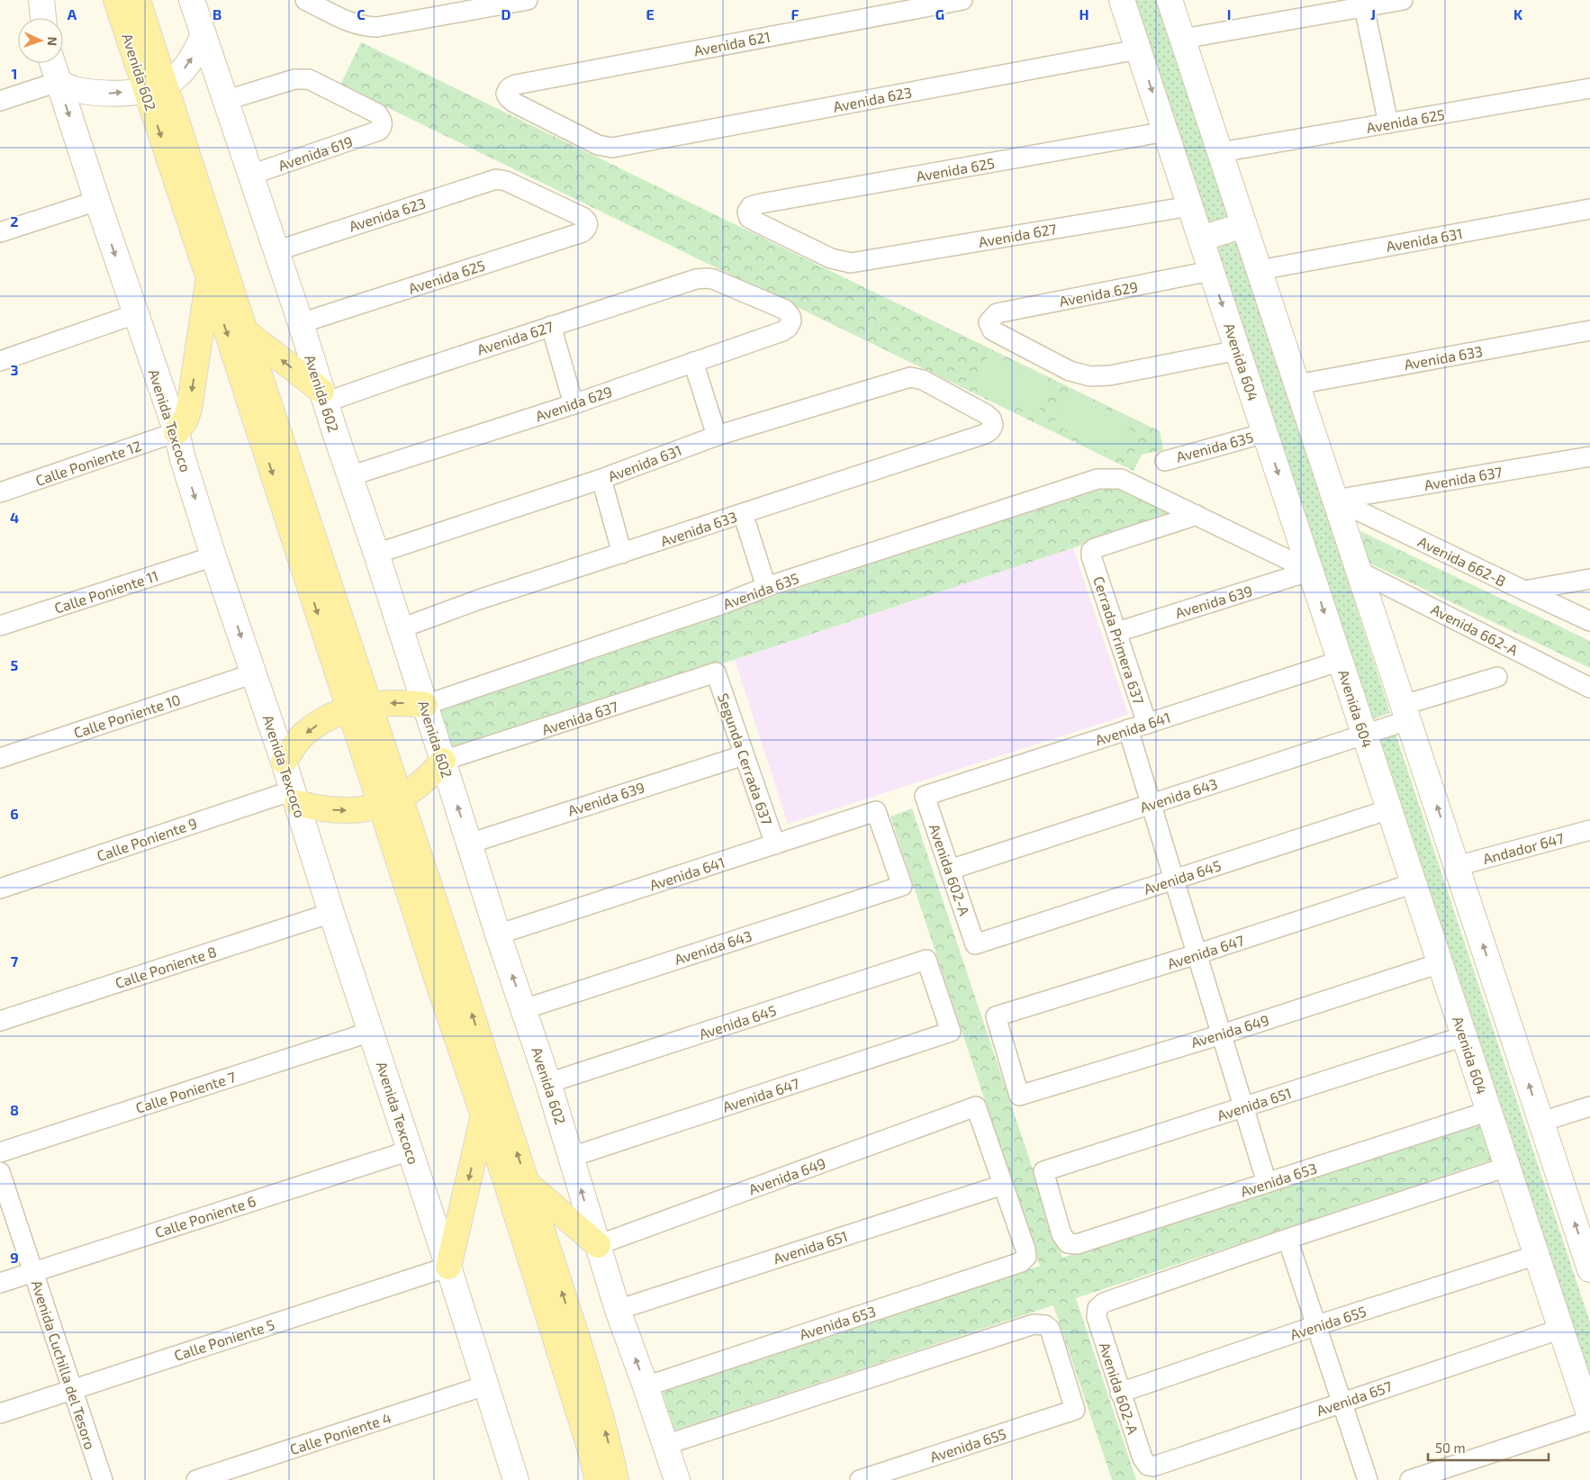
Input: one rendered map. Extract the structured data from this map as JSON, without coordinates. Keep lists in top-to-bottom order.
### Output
{
  "streets": {
    "main road": ["Avenida 602", "Avenida 604", "Avenida Texcoco"],
    "street": [
      "Avenida 621",
      "Avenida 623",
      "Avenida 625",
      "Avenida 619",
      "Avenida 627",
      "Avenida 631",
      "Avenida 629",
      "Avenida 633",
      "Avenida 635",
      "Calle Poniente 12",
      "Avenida 637",
      "Avenida 662-B",
      "Calle Poniente 11",
      "Avenida 639",
      "Avenida 662-A",
      "Cerrada Primera 637",
      "Calle Poniente 10",
      "Avenida 641",
      "Segunda Cerrada 637",
      "Avenida 643",
      "Calle Poniente 9",
      "Andador 647",
      "Avenida 602-A",
      "Avenida 645",
      "Avenida 647",
      "Calle Poniente 8",
      "Avenida 649",
      "Calle Poniente 7",
      "Avenida 651",
      "Avenida 653",
      "Calle Poniente 6",
      "Avenida 655",
      "Calle Poniente 5",
      "Avenida Cuchilla del Tesoro",
      "Avenida 657",
      "Calle Poniente 4"
    ]
  },
  "crossings": [
    ["Avenida 621", "Avenida 623"],
    ["Avenida 602", "Avenida 623"],
    ["Avenida 602", "Avenida 625"],
    ["Avenida 602", "Avenida 619"],
    ["Avenida 602", "Avenida 627"],
    ["Avenida 602", "Avenida 631"],
    ["Avenida 602", "Avenida 629"],
    ["Avenida 602", "Avenida 633"],
    ["Avenida 602", "Avenida 635"],
    ["Avenida 602", "Avenida 637"],
    ["Avenida 602", "Avenida 639"],
    ["Avenida 602", "Avenida 641"],
    ["Avenida 602", "Avenida 643"],
    ["Avenida 602", "Avenida 645"],
    ["Avenida 602", "Avenida 647"],
    ["Avenida 602", "Avenida 649"],
    ["Avenida 602", "Avenida 651"],
    ["Avenida 602", "Avenida 653"],
    ["Avenida 602", "Avenida 655"],
    ["Avenida 623", "Avenida 625"],
    ["Avenida 623", "Avenida 604"],
    ["Avenida 625", "Avenida 627"],
    ["Avenida 625", "Avenida 604"],
    ["Avenida 627", "Avenida 629"],
    ["Avenida 627", "Avenida 604"],
    ["Avenida 631", "Avenida 633"],
    ["Avenida 629", "Avenida 604"],
    ["Avenida 604", "Avenida 635"],
    ["Avenida 604", "Avenida 639"],
    ["Avenida 604", "Avenida 641"],
    ["Avenida 604", "Avenida 643"],
    ["Avenida 604", "Avenida 645"],
    ["Avenida 604", "Avenida 647"],
    ["Avenida 604", "Avenida 649"],
    ["Avenida 604", "Avenida 651"],
    ["Avenida 604", "Avenida 653"],
    ["Avenida 604", "Avenida 655"],
    ["Avenida 604", "Avenida 657"],
    ["Avenida Texcoco", "Calle Poniente 12"],
    ["Avenida Texcoco", "Calle Poniente 11"],
    ["Avenida Texcoco", "Calle Poniente 10"],
    ["Avenida Texcoco", "Calle Poniente 9"],
    ["Avenida Texcoco", "Calle Poniente 8"],
    ["Avenida Texcoco", "Calle Poniente 7"],
    ["Avenida Texcoco", "Calle Poniente 6"],
    ["Avenida Texcoco", "Calle Poniente 5"],
    ["Avenida Texcoco", "Calle Poniente 4"],
    ["Avenida 635", "Cerrada Primera 637"],
    ["Avenida 637", "Avenida 662-B"],
    ["Avenida 637", "Segunda Cerrada 637"],
    ["Avenida 639", "Cerrada Primera 637"],
    ["Avenida 639", "Segunda Cerrada 637"],
    ["Cerrada Primera 637", "Avenida 641"],
    ["Avenida 641", "Segunda Cerrada 637"],
    ["Avenida 641", "Avenida 643"],
    ["Avenida 641", "Avenida 602-A"],
    ["Avenida 643", "Avenida 602-A"],
    ["Avenida 602-A", "Avenida 645"],
    ["Avenida 602-A", "Avenida 655"],
    ["Avenida 602-A", "Avenida 657"],
    ["Avenida 645", "Avenida 647"],
    ["Avenida 647", "Avenida 649"],
    ["Avenida 649", "Avenida 651"],
    ["Avenida 649", "Avenida 653"],
    ["Avenida 651", "Avenida 653"],
    ["Calle Poniente 6", "Avenida Cuchilla del Tesoro"],
    ["Calle Poniente 5", "Avenida Cuchilla del Tesoro"]
  ],
  "scale_bar": "50 m",
  "north": "right",
  "grid": {
    "columns": [
      "A",
      "B",
      "C",
      "D",
      "E",
      "F",
      "G",
      "H",
      "I",
      "J",
      "K"
    ],
    "rows": [
      "1",
      "2",
      "3",
      "4",
      "5",
      "6",
      "7",
      "8",
      "9"
    ]
  }
}
